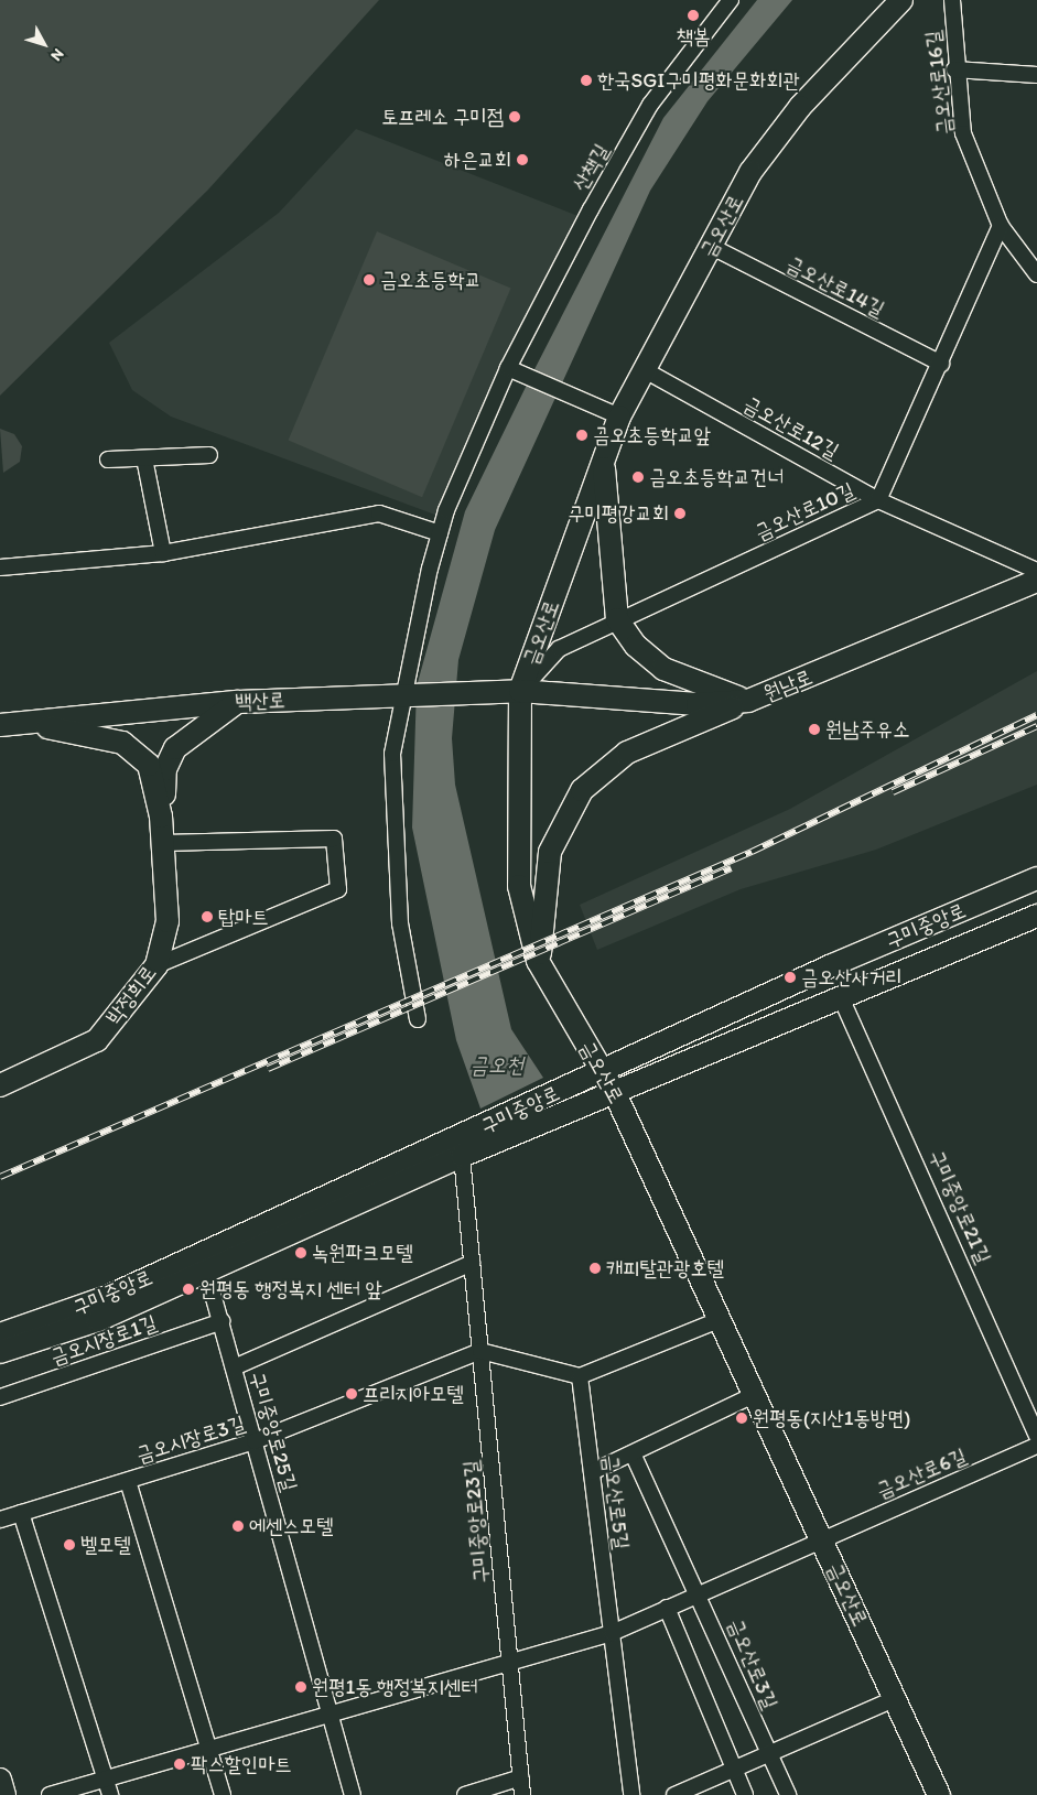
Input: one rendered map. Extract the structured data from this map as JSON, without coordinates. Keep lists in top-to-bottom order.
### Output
{
  "streets": {
    "street": [
      "금오산로16길",
      "산책길",
      "금오산로",
      "금오산로14길",
      "금오산로12길",
      "금오산로10길",
      "원남로",
      "백산로",
      "구미중앙로",
      "박정희로",
      "구미중앙로21길",
      "금오시장로1길",
      "구미중앙로25길",
      "금오시장로3길",
      "금오산로6길",
      "금오산로5길",
      "구미중앙로23길",
      "금오산로3길"
    ]
  },
  "crossings": [
    ["금오산로16길", "금오산로10길"],
    ["산책길", "백산로"],
    ["금오산로", "금오산로14길"],
    ["금오산로", "금오산로12길"],
    ["금오산로", "금오산로10길"],
    ["금오산로", "원남로"],
    ["금오산로", "백산로"],
    ["금오산로", "구미중앙로"],
    ["금오산로", "금오산로6길"],
    ["금오산로14길", "금오산로10길"],
    ["금오산로12길", "금오산로10길"],
    ["금오산로10길", "원남로"],
    ["금오산로10길", "백산로"],
    ["원남로", "백산로"],
    ["구미중앙로", "구미중앙로21길"],
    ["구미중앙로", "구미중앙로25길"],
    ["구미중앙로", "구미중앙로23길"],
    ["금오시장로1길", "구미중앙로25길"],
    ["구미중앙로25길", "금오시장로3길"],
    ["금오시장로3길", "구미중앙로23길"],
    ["금오산로5길", "금오산로3길"]
  ],
  "water": ["금오천"],
  "places": [
    "책봄",
    "한국SGI구미평화문화회관",
    "토프레소 구미점",
    "하은교회",
    "금오초등학교",
    "금오초등학교앞",
    "금오초등학교건너",
    "구미평강교회",
    "원남주유소",
    "탑마트",
    "금오산사거리",
    "녹원파크모텔",
    "캐피탈관광호텔",
    "원평동 행정복지 센터 앞",
    "프리지아모텔",
    "원평동(지산1동방면)",
    "에센스모텔",
    "벨모텔",
    "원평1동 행정복지센터",
    "팍스할인마트"
  ],
  "north": "bottom right"
}
